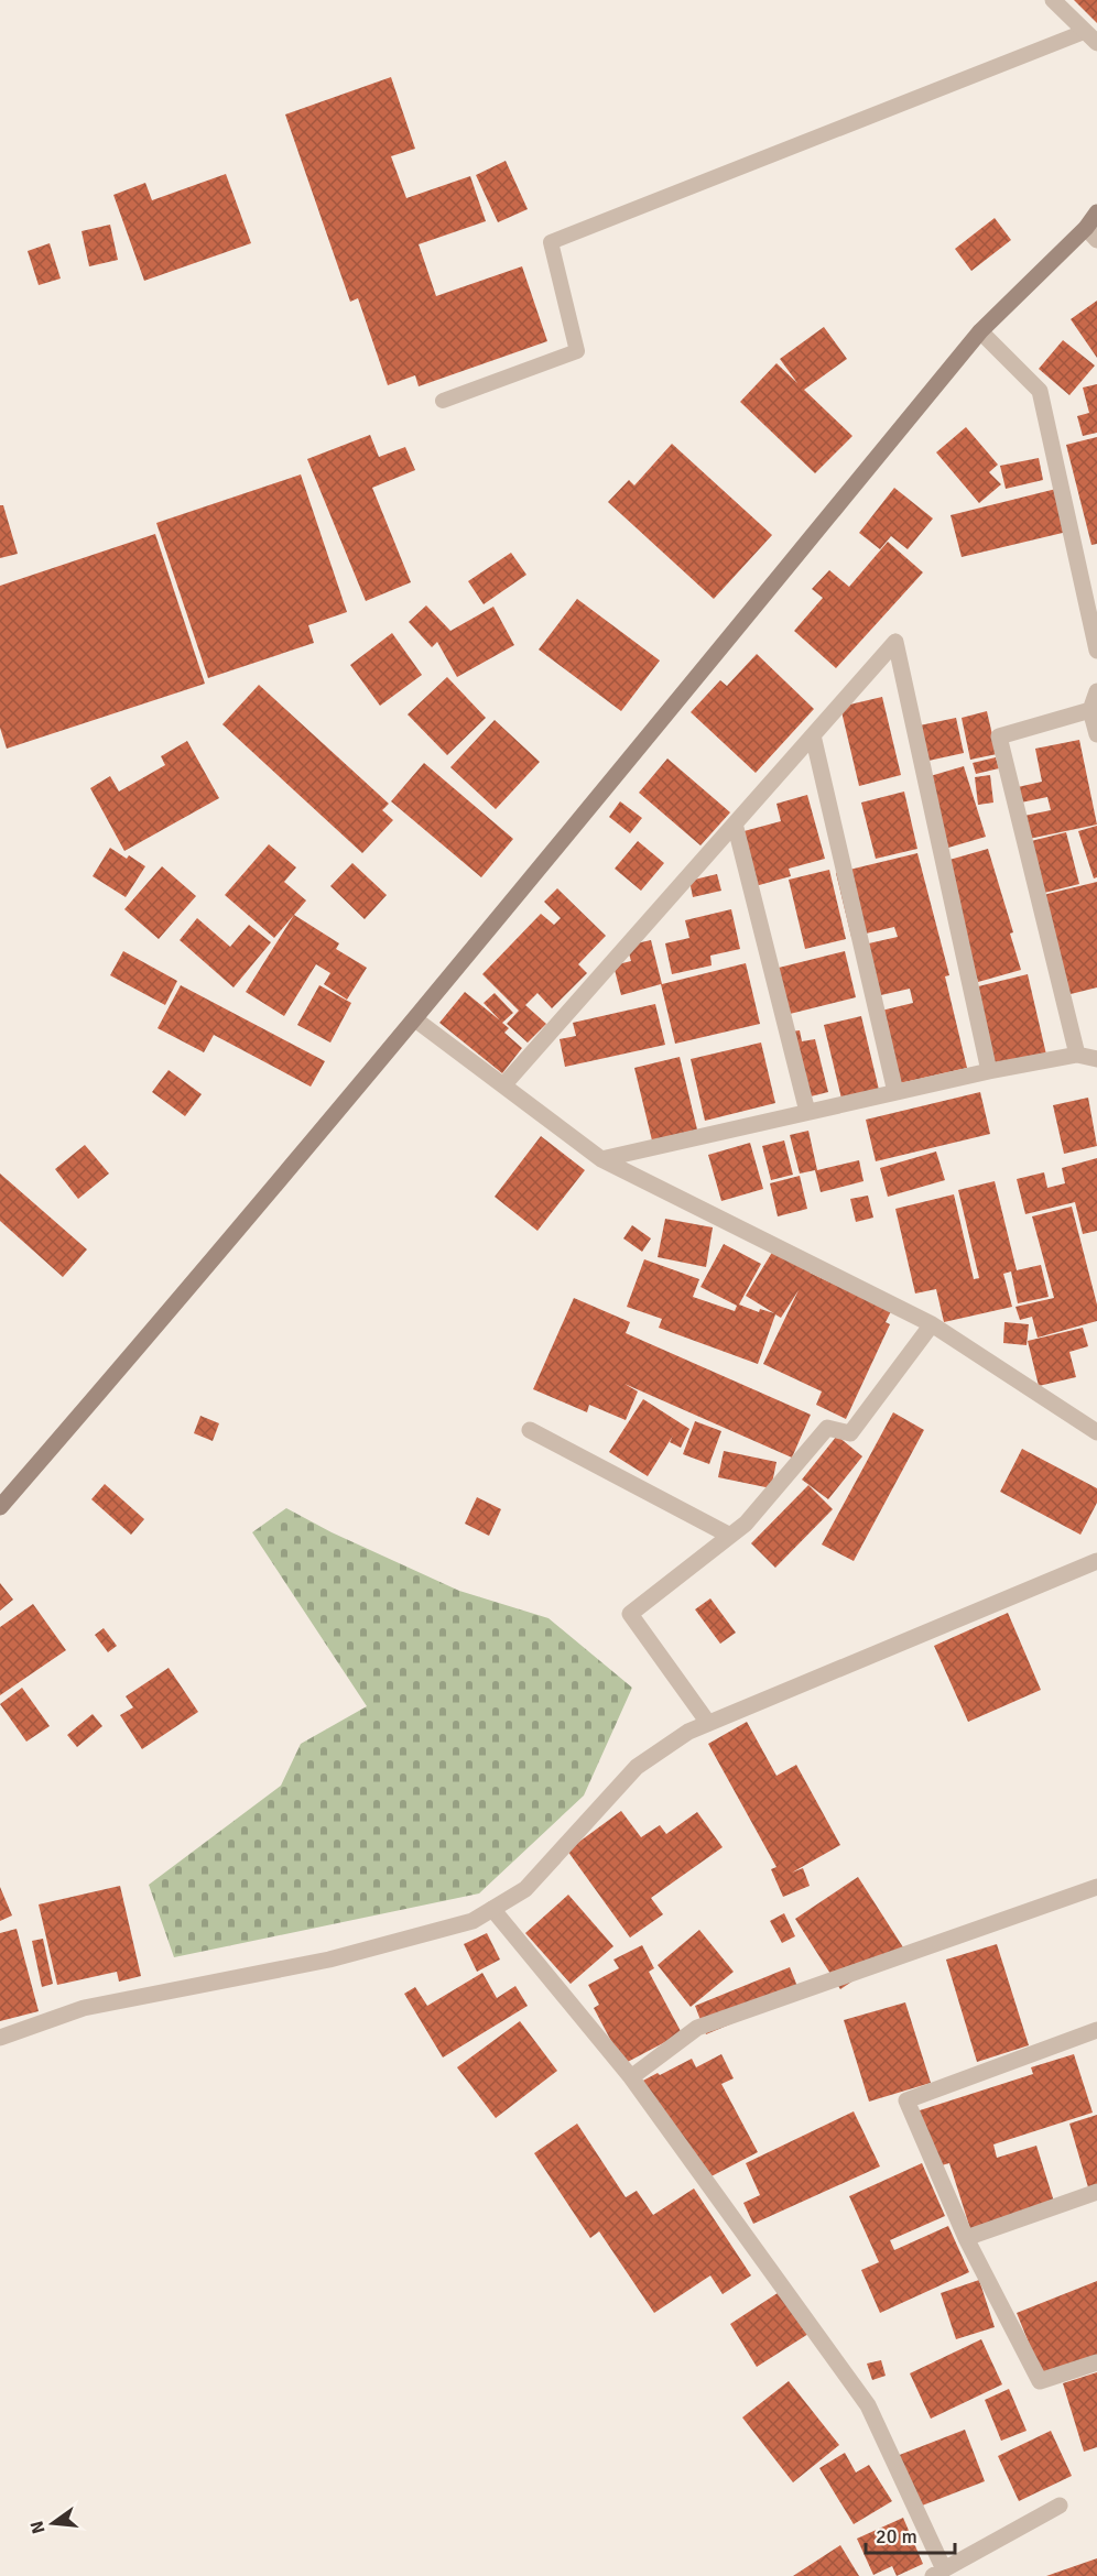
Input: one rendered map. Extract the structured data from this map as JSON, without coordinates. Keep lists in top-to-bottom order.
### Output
{
  "scale_bar": "20 m",
  "north": "left"
}
